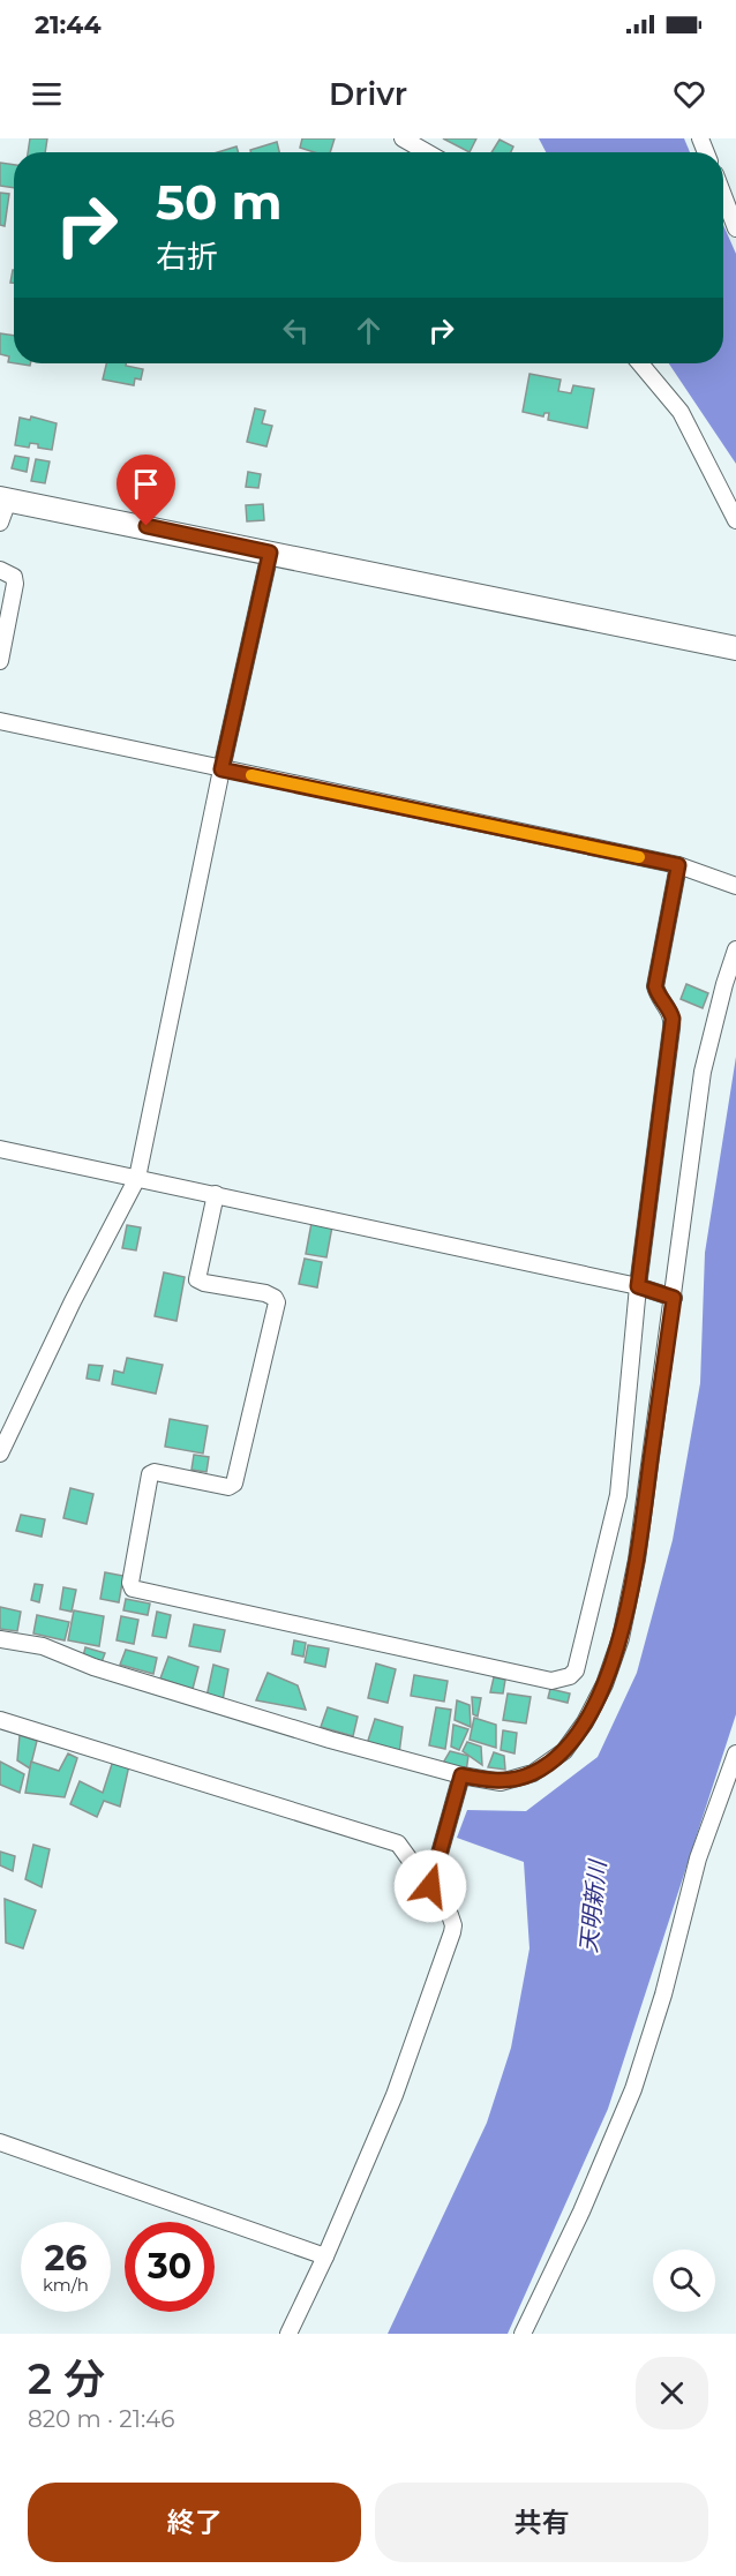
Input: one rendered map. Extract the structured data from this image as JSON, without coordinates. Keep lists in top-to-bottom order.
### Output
{
  "water": ["天明新川"],
  "page": {
    "status": "21:44",
    "header": "Drivr",
    "turn": ["50 m", "右折"],
    "speed": "26 km/h",
    "limit": "30",
    "heading": ["2 分", "820 m · 21:46"],
    "buttons": ["終了", "共有"]
  }
}
